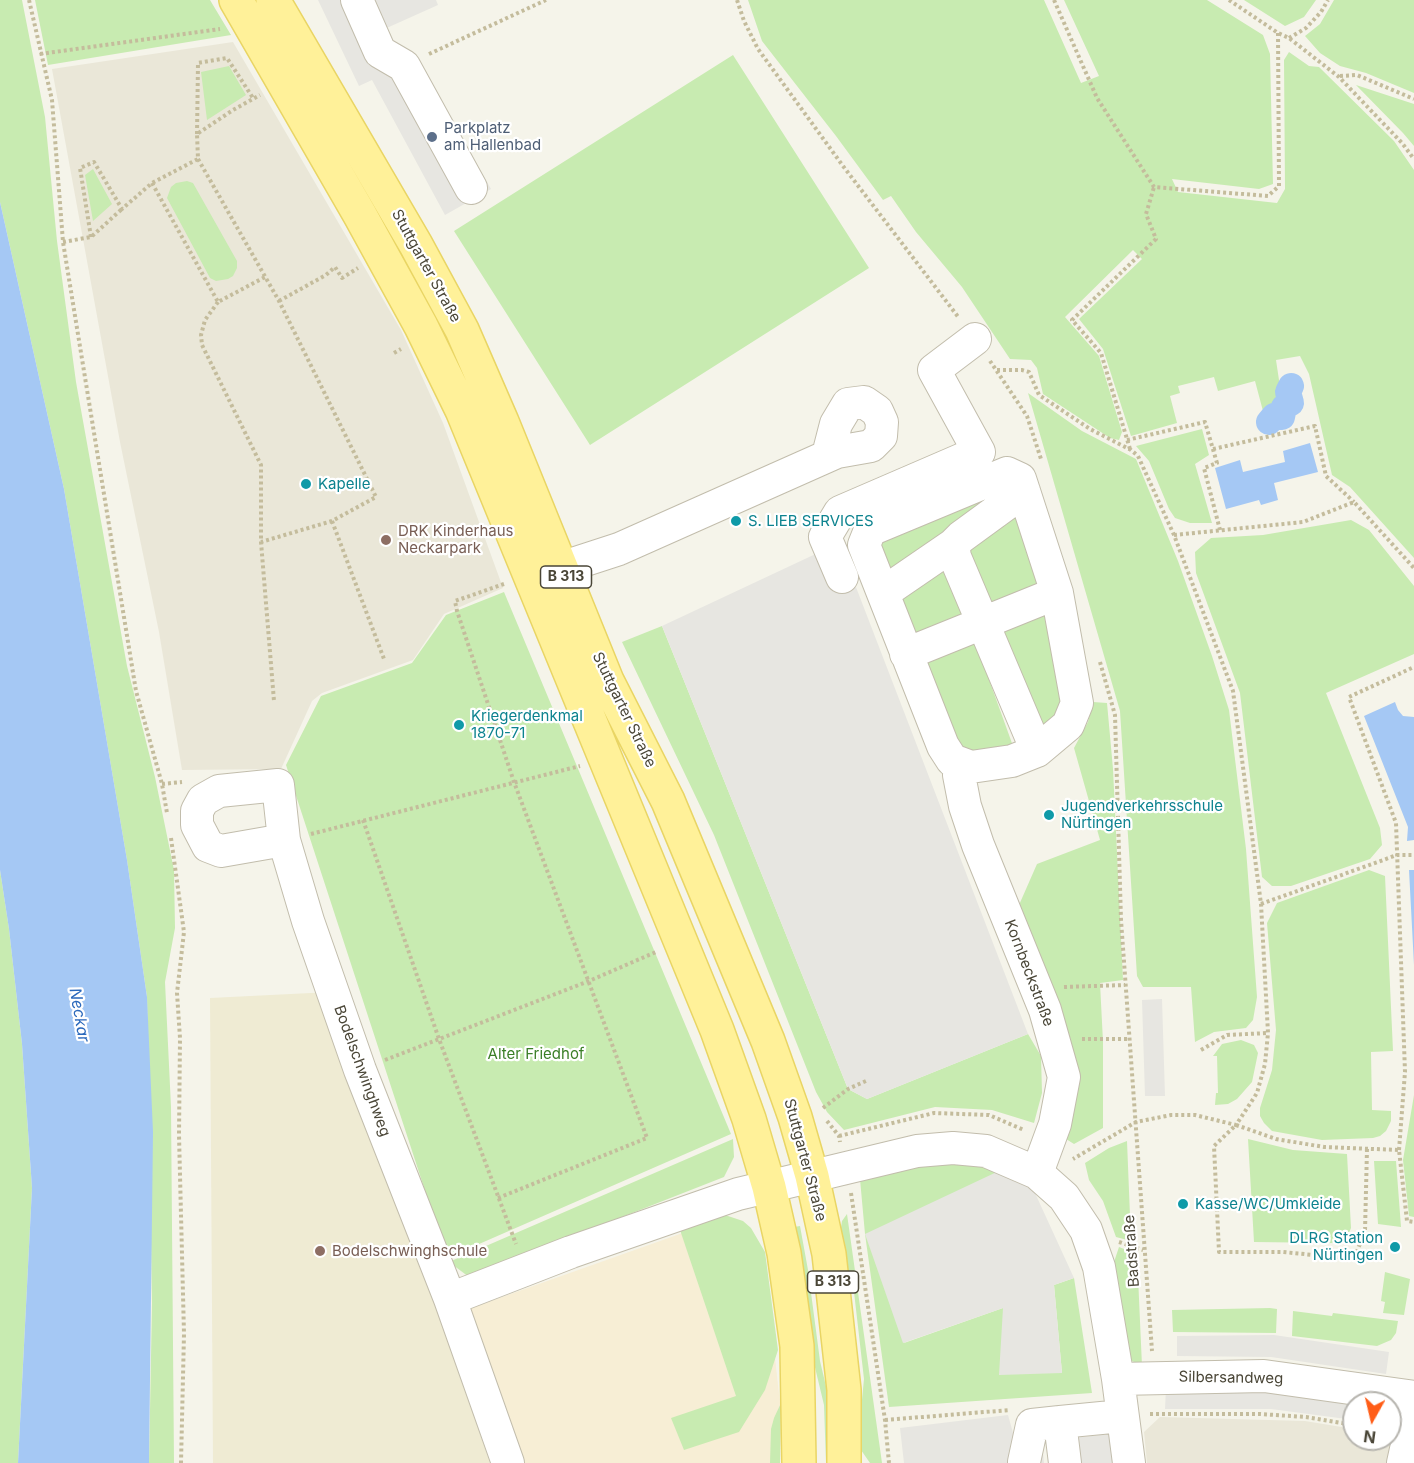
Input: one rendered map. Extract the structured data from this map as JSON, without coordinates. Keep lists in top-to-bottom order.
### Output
{
  "streets": {
    "main road": ["Stuttgarter Straße", "B 313"],
    "street": ["Kornbeckstraße", "Bodelschwinghweg", "Silbersandweg"],
    "path": ["Badstraße"]
  },
  "crossings": [
    ["Badstraße", "Silbersandweg"]
  ],
  "water": ["Neckar"],
  "parks": ["Alter Friedhof"],
  "places": [
    "Parkplatz am Hallenbad",
    "Kapelle",
    "S. LIEB SERVICES",
    "DRK Kinderhaus Neckarpark",
    "Kriegerdenkmal 1870-71",
    "Jugendverkehrsschule Nürtingen",
    "Kasse/WC/Umkleide",
    "DLRG Station Nürtingen",
    "Bodelschwinghschule"
  ],
  "north": "bottom"
}
